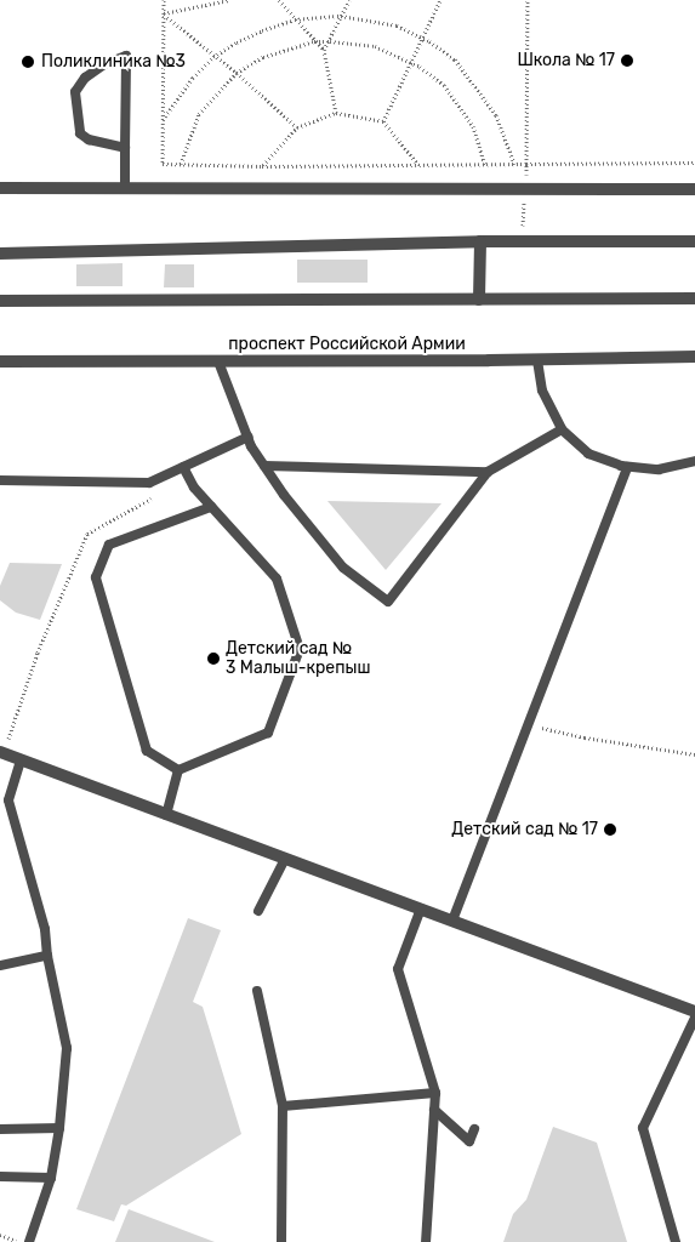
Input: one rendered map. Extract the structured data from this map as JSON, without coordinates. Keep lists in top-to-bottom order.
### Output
{
  "streets": {
    "street": ["проспект Российской Армии"]
  },
  "places": [
    "Школа № 17",
    "Поликлиника №3",
    "Детский сад № 3 Малыш-крепыш",
    "Детский сад № 17"
  ]
}
